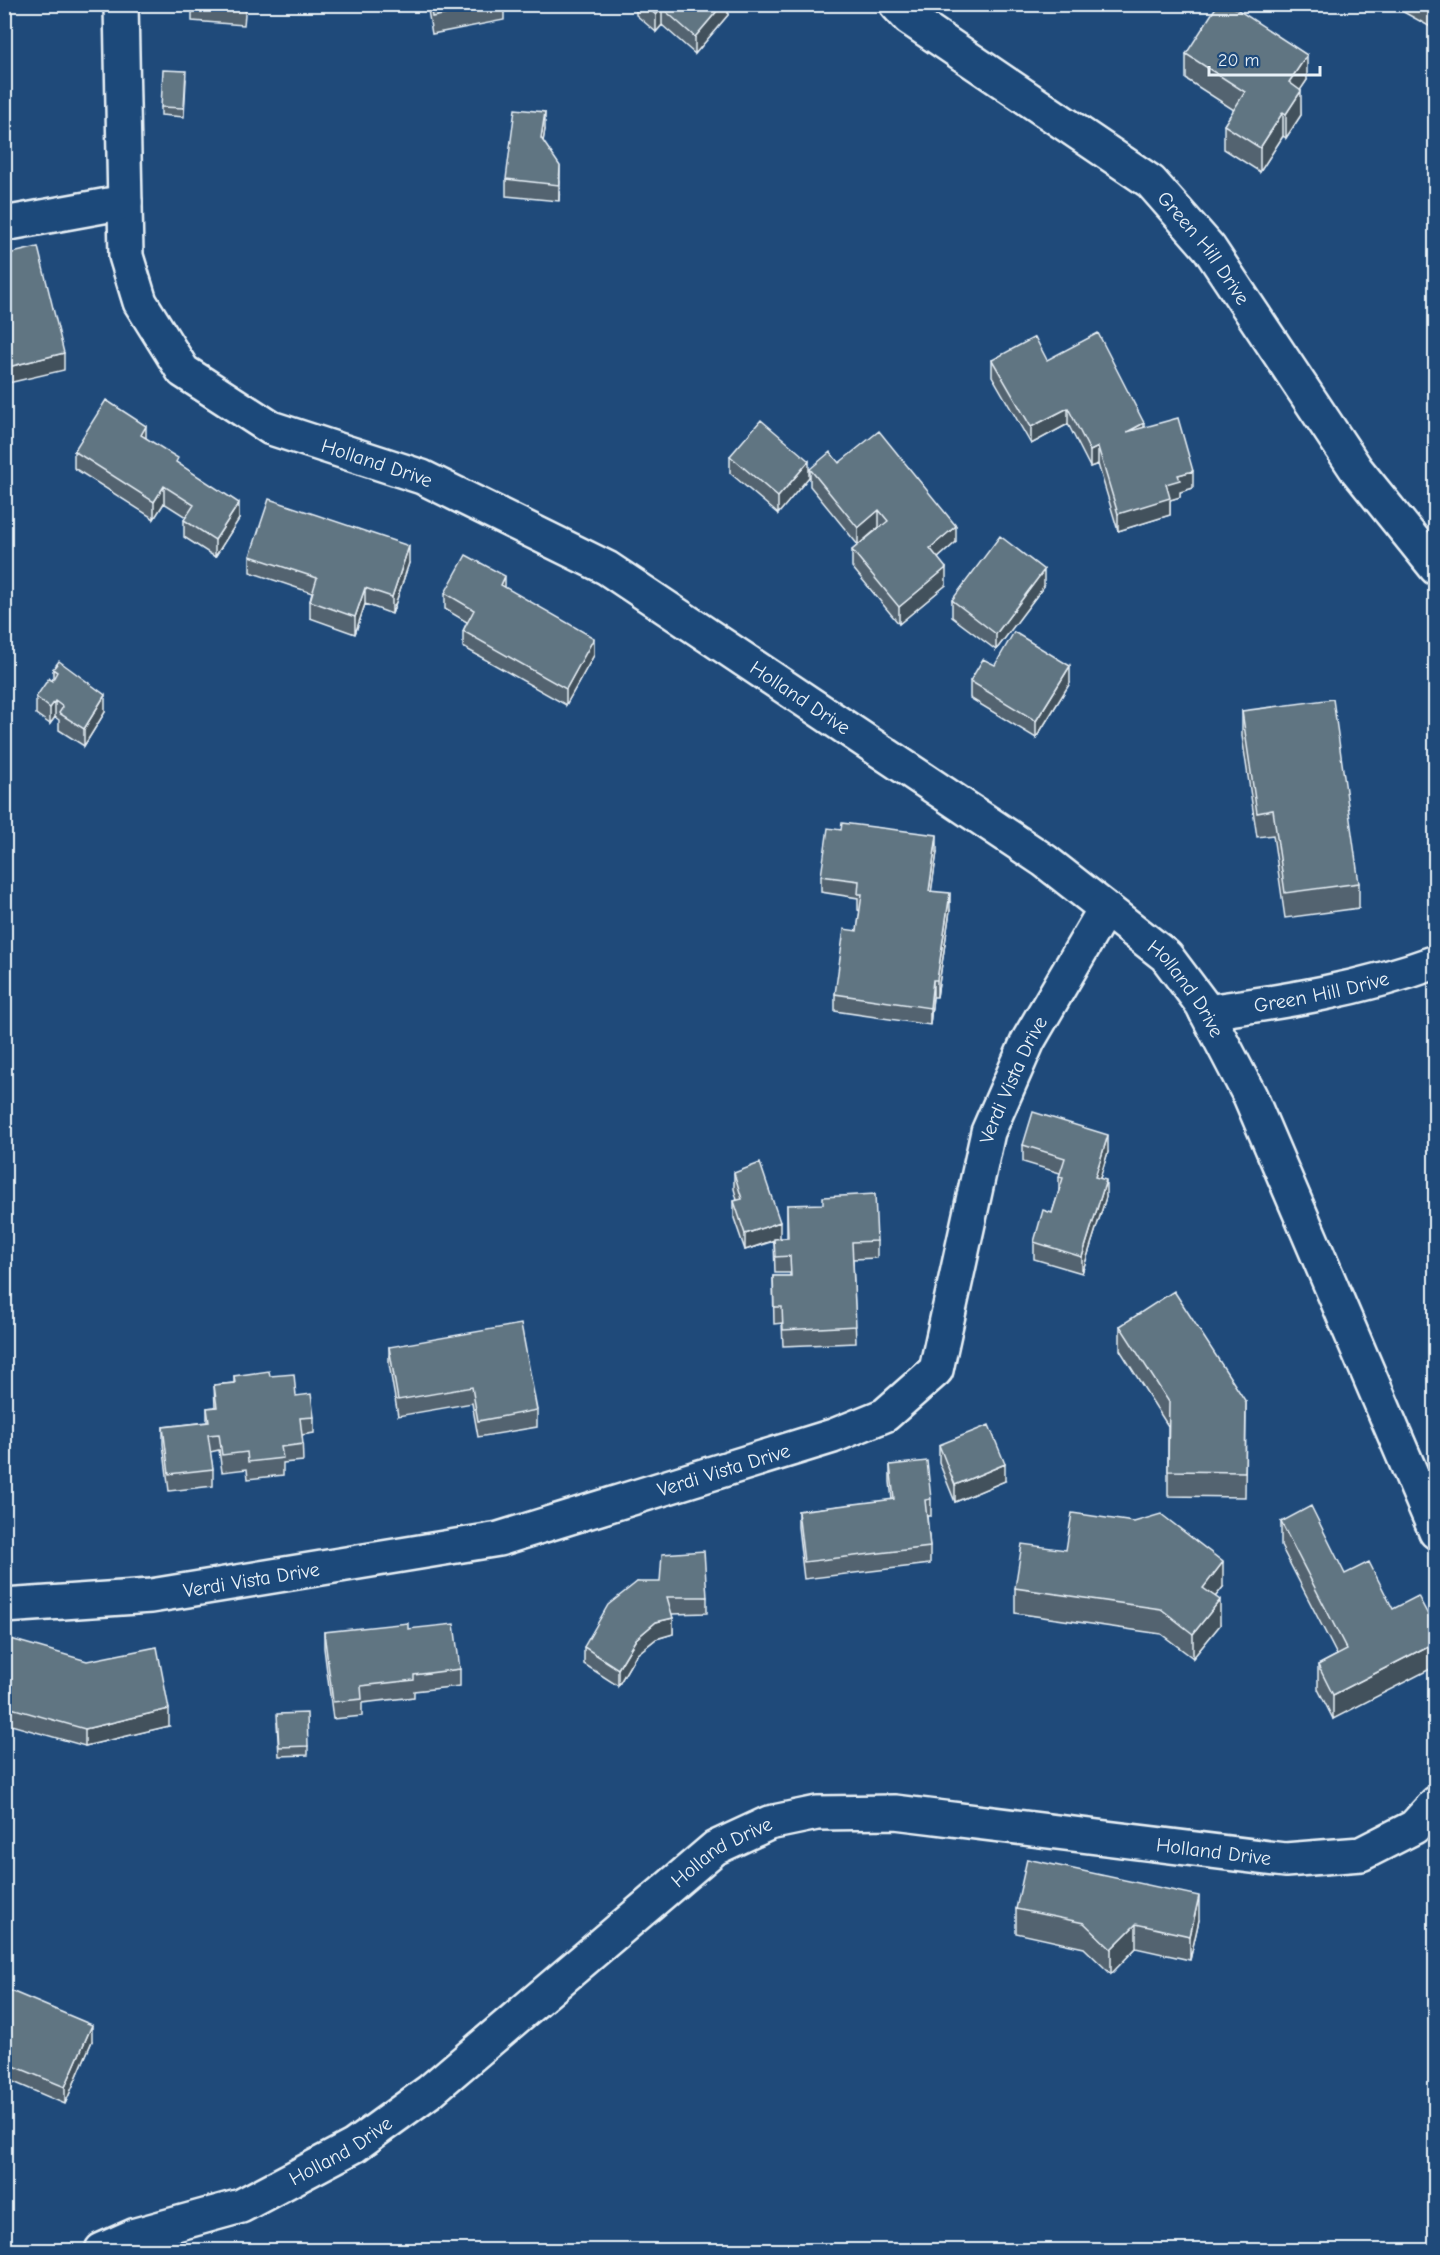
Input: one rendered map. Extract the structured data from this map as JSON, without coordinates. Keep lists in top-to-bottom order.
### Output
{
  "streets": {
    "street": ["Green Hill Drive", "Holland Drive", "Verdi Vista Drive"]
  },
  "crossings": [
    ["Green Hill Drive", "Holland Drive"],
    ["Holland Drive", "Verdi Vista Drive"]
  ],
  "scale_bar": "20 m"
}
